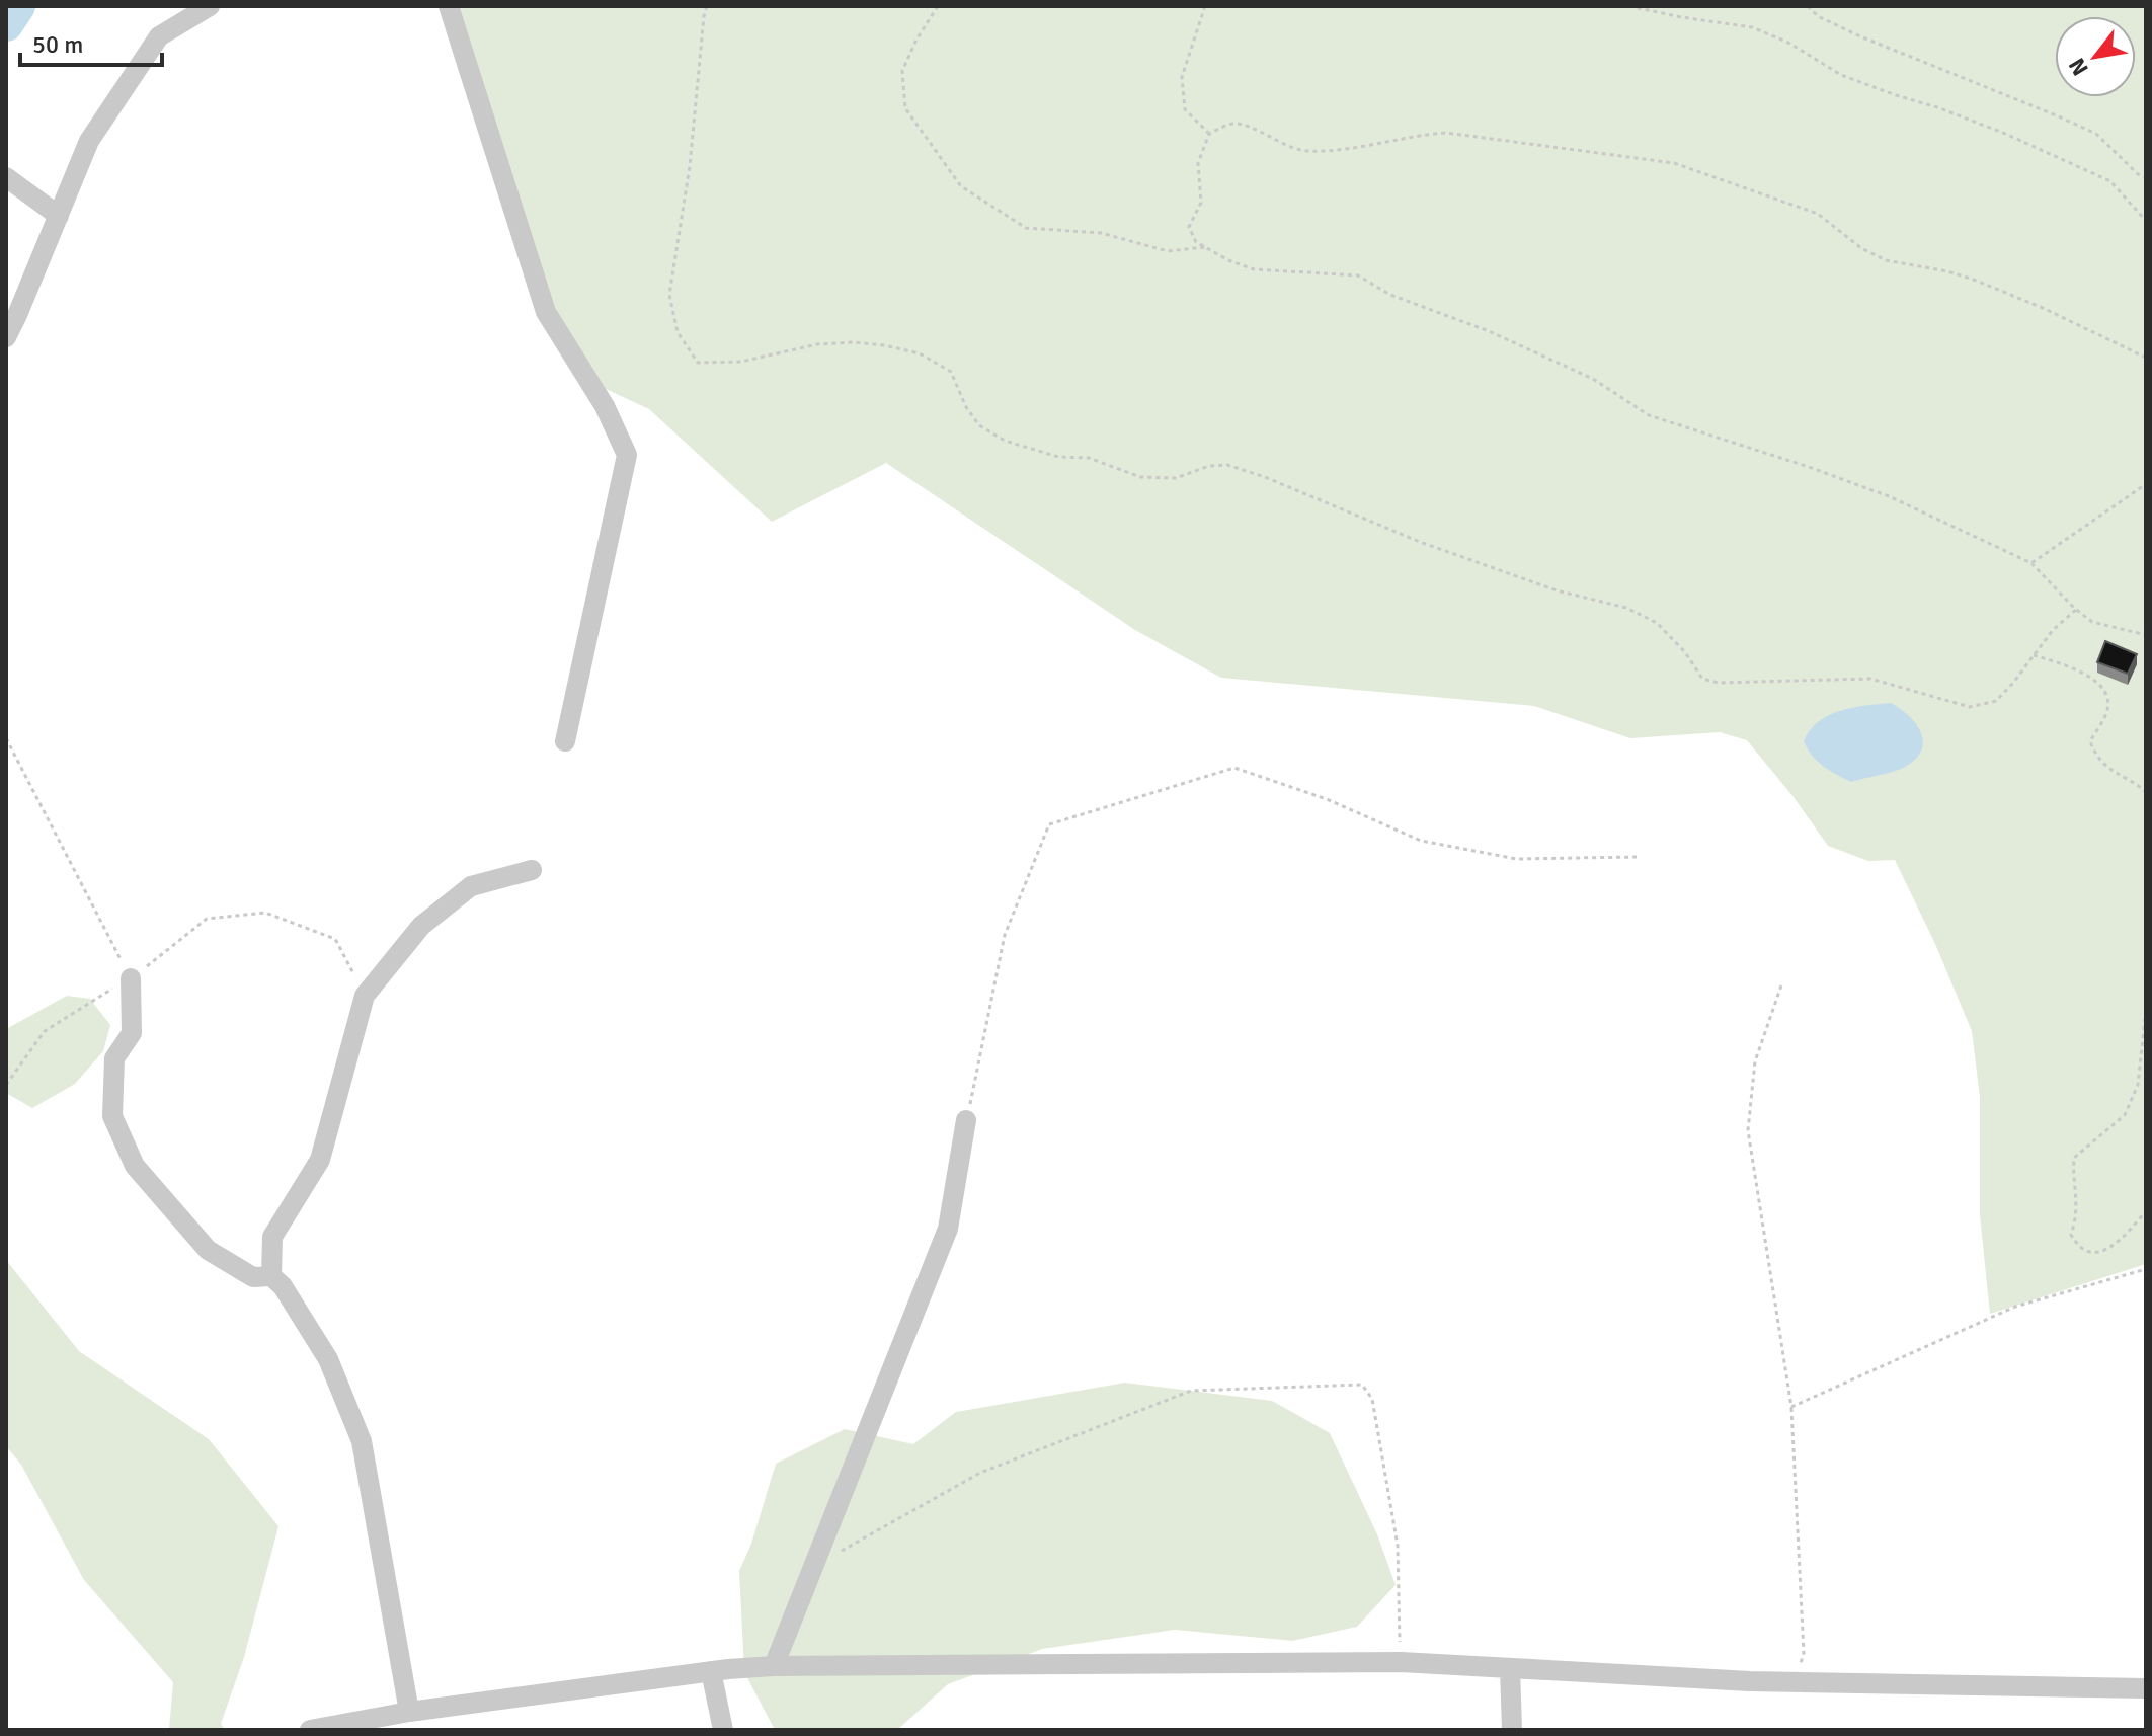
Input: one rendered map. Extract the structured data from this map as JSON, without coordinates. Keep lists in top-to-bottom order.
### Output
{
  "scale_bar": "50 m",
  "north": "bottom left"
}
